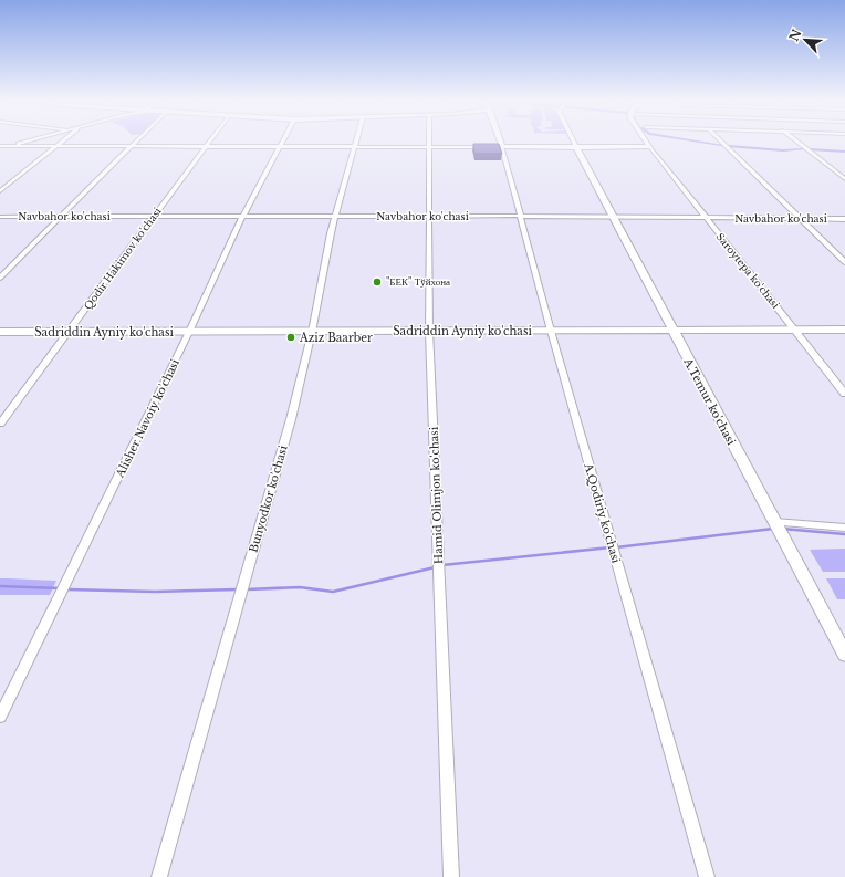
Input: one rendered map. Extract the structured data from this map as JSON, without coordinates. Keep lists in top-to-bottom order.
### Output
{
  "streets": {
    "street": [
      "Navbahor ko'chasi",
      "Qodir Hakimov ko'chasi",
      "Saroytepa ko'chasi",
      "Sadriddin Ayniy ko'chasi",
      "A.Temur ko'chasi",
      "Alisher Navoiy ko'chasi",
      "Hamid Olimjon ko'chasi",
      "Bunyodkor ko'chasi",
      "A.Qodiriy ko'chasi"
    ]
  },
  "crossings": [
    ["Navbahor ko'chasi", "Qodir Hakimov ko'chasi"],
    ["Navbahor ko'chasi", "Saroytepa ko'chasi"],
    ["Navbahor ko'chasi", "A.Temur ko'chasi"],
    ["Navbahor ko'chasi", "Alisher Navoiy ko'chasi"],
    ["Navbahor ko'chasi", "Hamid Olimjon ko'chasi"],
    ["Navbahor ko'chasi", "Bunyodkor ko'chasi"],
    ["Navbahor ko'chasi", "A.Qodiriy ko'chasi"],
    ["Qodir Hakimov ko'chasi", "Sadriddin Ayniy ko'chasi"],
    ["Saroytepa ko'chasi", "Sadriddin Ayniy ko'chasi"],
    ["Sadriddin Ayniy ko'chasi", "A.Temur ko'chasi"],
    ["Sadriddin Ayniy ko'chasi", "Alisher Navoiy ko'chasi"],
    ["Sadriddin Ayniy ko'chasi", "Hamid Olimjon ko'chasi"],
    ["Sadriddin Ayniy ko'chasi", "Bunyodkor ko'chasi"],
    ["Sadriddin Ayniy ko'chasi", "A.Qodiriy ko'chasi"]
  ],
  "places": ["\"БЕК\" Тўйхона", "Aziz Baarber"],
  "north": "top left"
}
